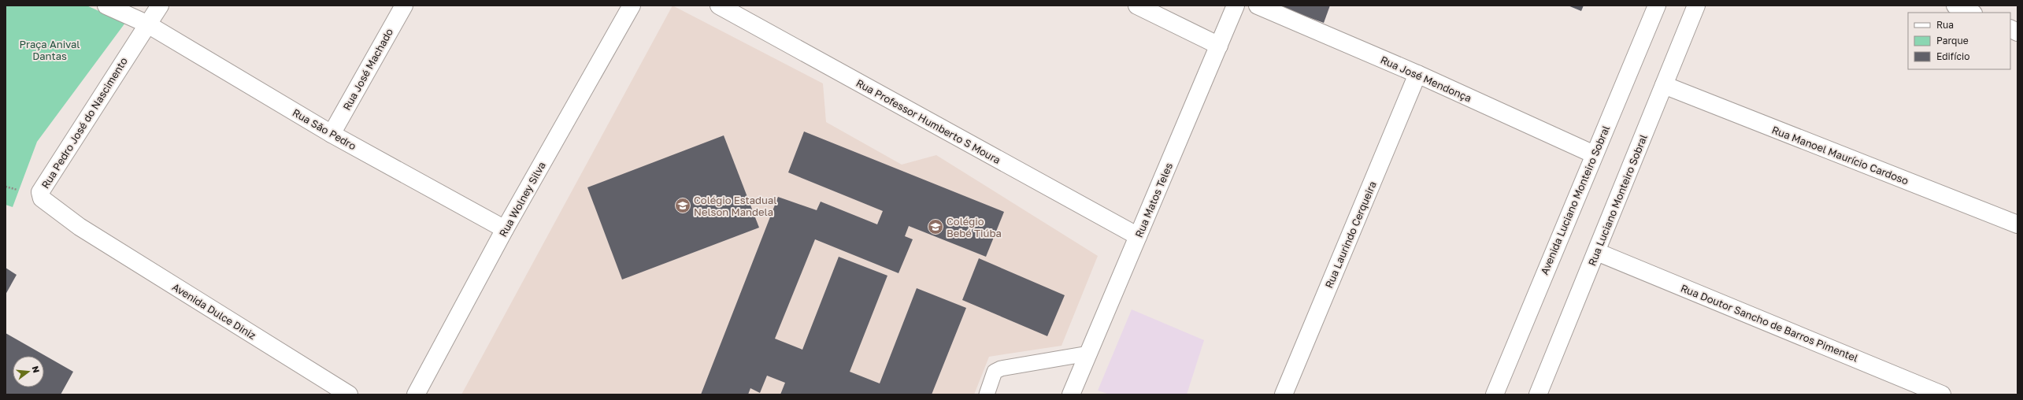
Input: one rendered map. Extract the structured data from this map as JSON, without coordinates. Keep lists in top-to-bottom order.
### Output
{
  "streets": {
    "street": [
      "Rua José Machado",
      "Rua José Mendonça",
      "Rua Professor Humberto S Moura",
      "Rua Pedro José do Nascimento",
      "Rua São Pedro",
      "Rua Manoel Maurício Cardoso",
      "Rua Wolney Silva",
      "Rua Matos Teles",
      "Avenida Luciano Monteiro Sobral",
      "Rua Luciano Monteiro Sobral",
      "Rua Laurindo Cerqueira",
      "Avenida Dulce Diniz",
      "Rua Doutor Sancho de Barros Pimentel"
    ]
  },
  "crossings": [
    ["Rua José Machado", "Rua São Pedro"],
    ["Rua José Mendonça", "Avenida Luciano Monteiro Sobral"],
    ["Rua José Mendonça", "Rua Laurindo Cerqueira"],
    ["Rua Professor Humberto S Moura", "Rua Matos Teles"],
    ["Rua Pedro José do Nascimento", "Rua São Pedro"],
    ["Rua Pedro José do Nascimento", "Avenida Dulce Diniz"],
    ["Rua São Pedro", "Rua Wolney Silva"],
    ["Rua Manoel Maurício Cardoso", "Rua Luciano Monteiro Sobral"],
    ["Rua Luciano Monteiro Sobral", "Rua Doutor Sancho de Barros Pimentel"]
  ],
  "parks": ["Praça Anival Dantas"],
  "places": {
    "school or university": ["Colégio Estadual Nelson Mandela", "Colégio Bebé Tiúba"]
  },
  "legend": ["Rua", "Parque", "Edifício"],
  "north": "right"
}
